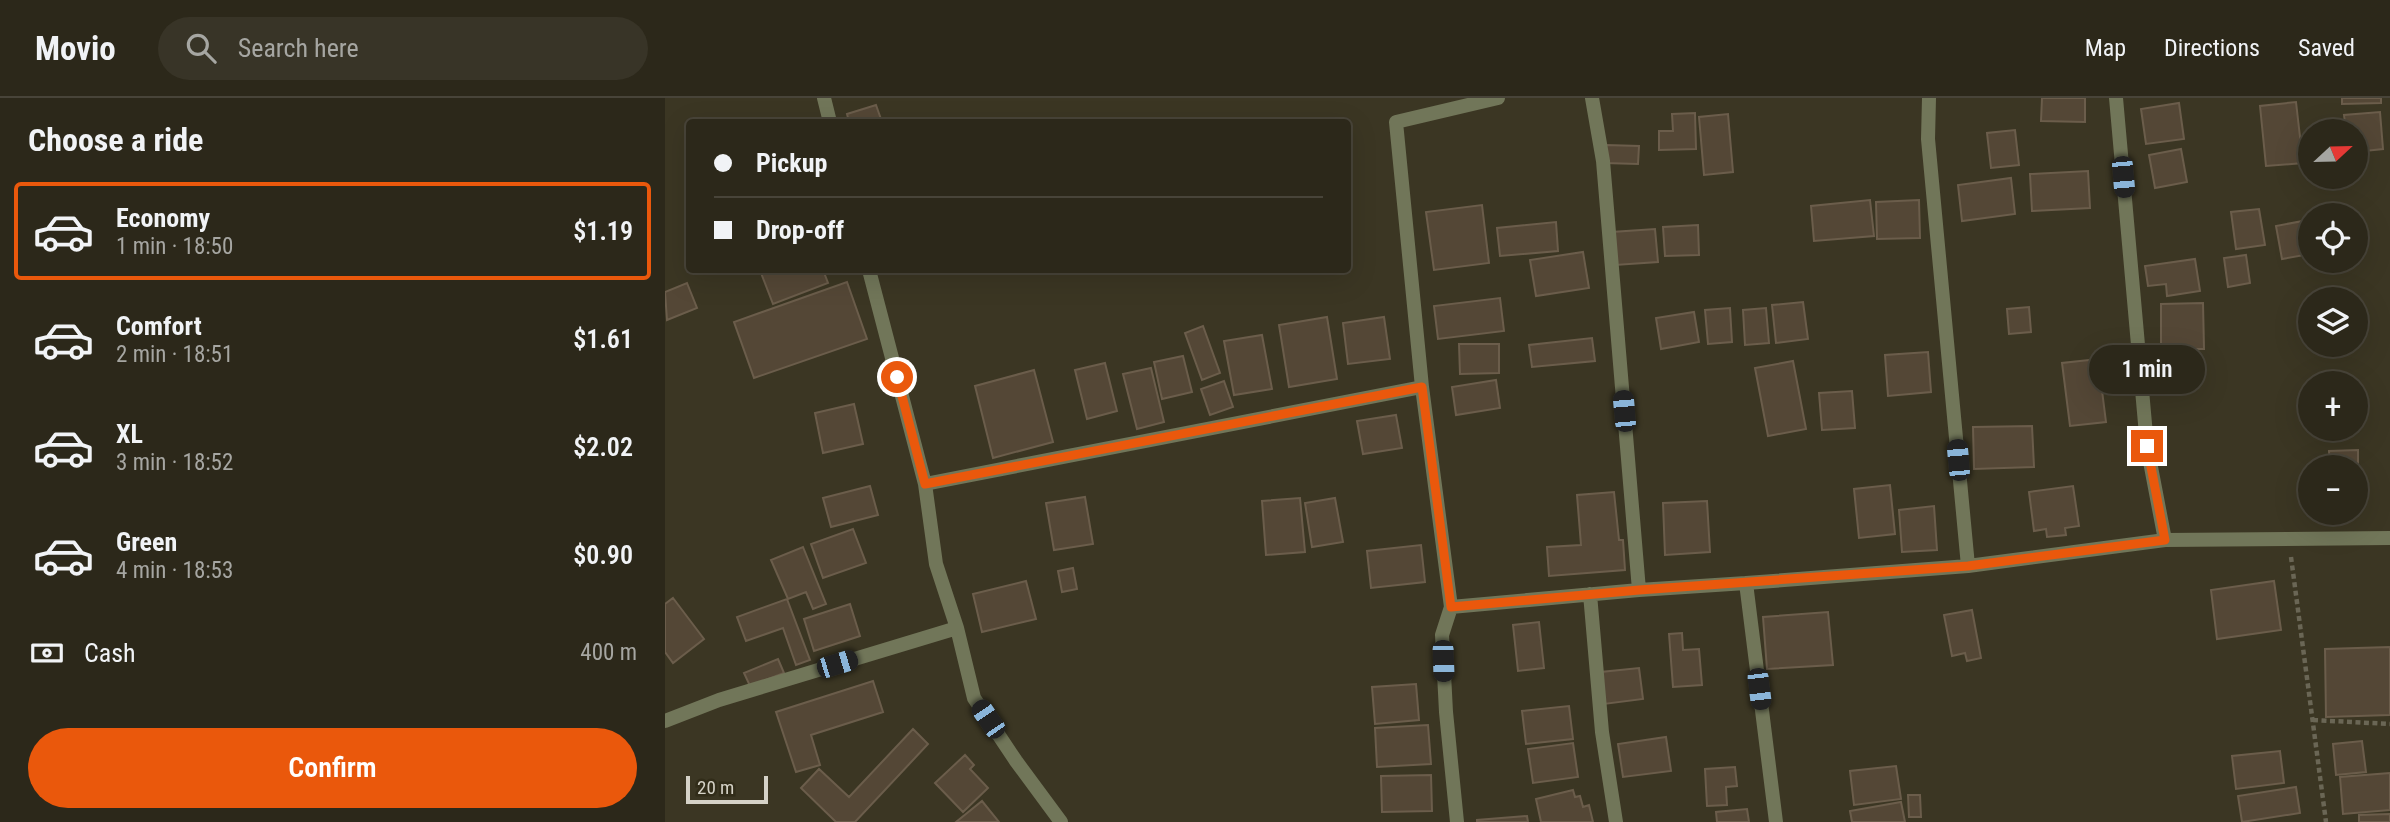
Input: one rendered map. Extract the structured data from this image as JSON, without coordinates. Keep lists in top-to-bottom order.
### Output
{
  "scale_bar": "20 m",
  "north": "right",
  "page": {
    "header": "Movio",
    "search": "Search here",
    "nav": ["Map", "Directions", "Saved"],
    "heading": "Choose a ride",
    "map_buttons": ["+", "−"],
    "banner": ["Pickup", "Drop-off"],
    "list": [
      {
        "name": "Economy",
        "note": "1 min · 18:50",
        "value": "$1.19"
      },
      {
        "name": "Comfort",
        "note": "2 min · 18:51",
        "value": "$1.61"
      },
      {
        "name": "XL",
        "note": "3 min · 18:52",
        "value": "$2.02"
      },
      {
        "name": "Green",
        "note": "4 min · 18:53",
        "value": "$0.90"
      }
    ],
    "bubble": "1 min",
    "pay": ["Cash", "400 m"],
    "buttons": "Confirm",
    "scale": "20 m"
  }
}
